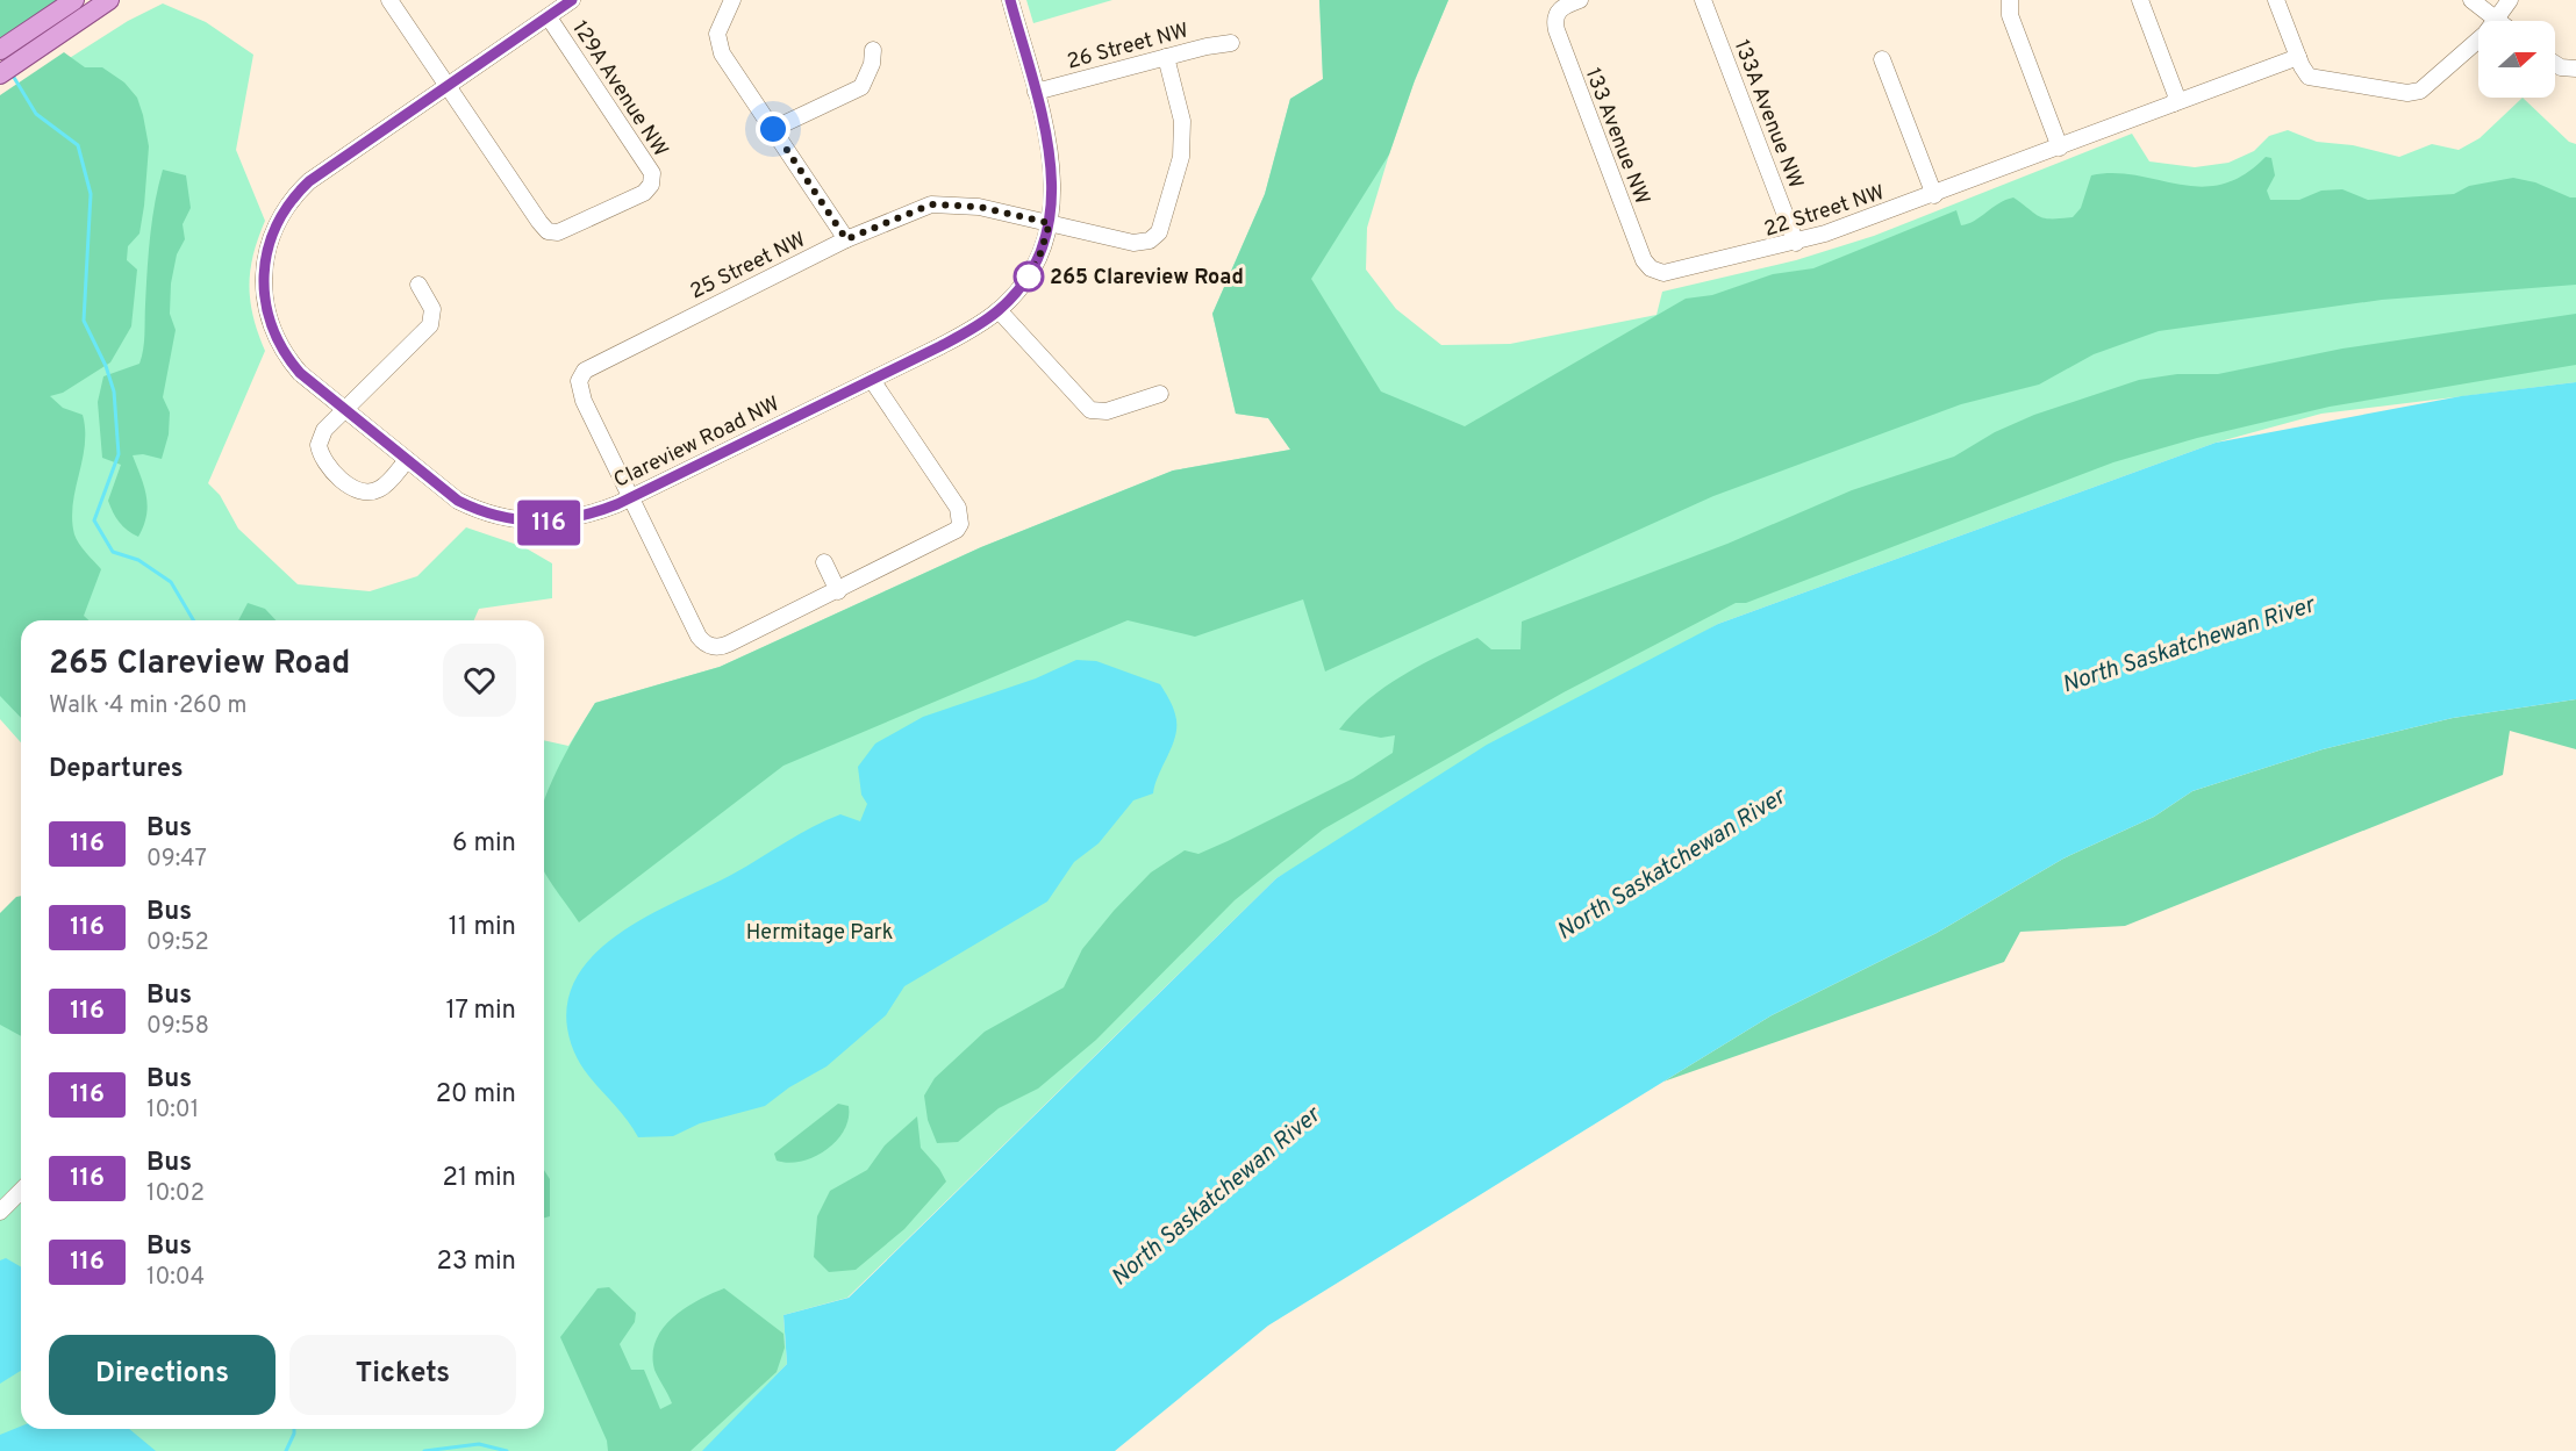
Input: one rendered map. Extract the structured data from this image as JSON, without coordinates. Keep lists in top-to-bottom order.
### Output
{
  "streets": {
    "street": [
      "26 Street NW",
      "129A Avenue NW",
      "133A Avenue NW",
      "133 Avenue NW",
      "22 Street NW",
      "25 Street NW",
      "Clareview Road NW"
    ]
  },
  "crossings": [
    ["26 Street NW", "25 Street NW"],
    ["26 Street NW", "Clareview Road NW"],
    ["129A Avenue NW", "Clareview Road NW"],
    ["133A Avenue NW", "22 Street NW"],
    ["133 Avenue NW", "22 Street NW"],
    ["25 Street NW", "Clareview Road NW"]
  ],
  "water": ["North Saskatchewan River"],
  "parks": ["Hermitage Park"],
  "places": ["265 Clareview Road"],
  "lines": ["bus line 116"],
  "north": "right",
  "page": {
    "on_map": "116",
    "heading": [
      ["265 Clareview Road", "Walk · 4 min · 260 m"],
      "Departures"
    ],
    "list": [
      {
        "mark": "116",
        "name": "Bus",
        "note": "09:47",
        "value": "6 min"
      },
      {
        "mark": "116",
        "name": "Bus",
        "note": "09:52",
        "value": "11 min"
      },
      {
        "mark": "116",
        "name": "Bus",
        "note": "09:58",
        "value": "17 min"
      },
      {
        "mark": "116",
        "name": "Bus",
        "note": "10:01",
        "value": "20 min"
      },
      {
        "mark": "116",
        "name": "Bus",
        "note": "10:02",
        "value": "21 min"
      },
      {
        "mark": "116",
        "name": "Bus",
        "note": "10:04",
        "value": "23 min"
      }
    ],
    "buttons": ["Directions", "Tickets"]
  }
}
